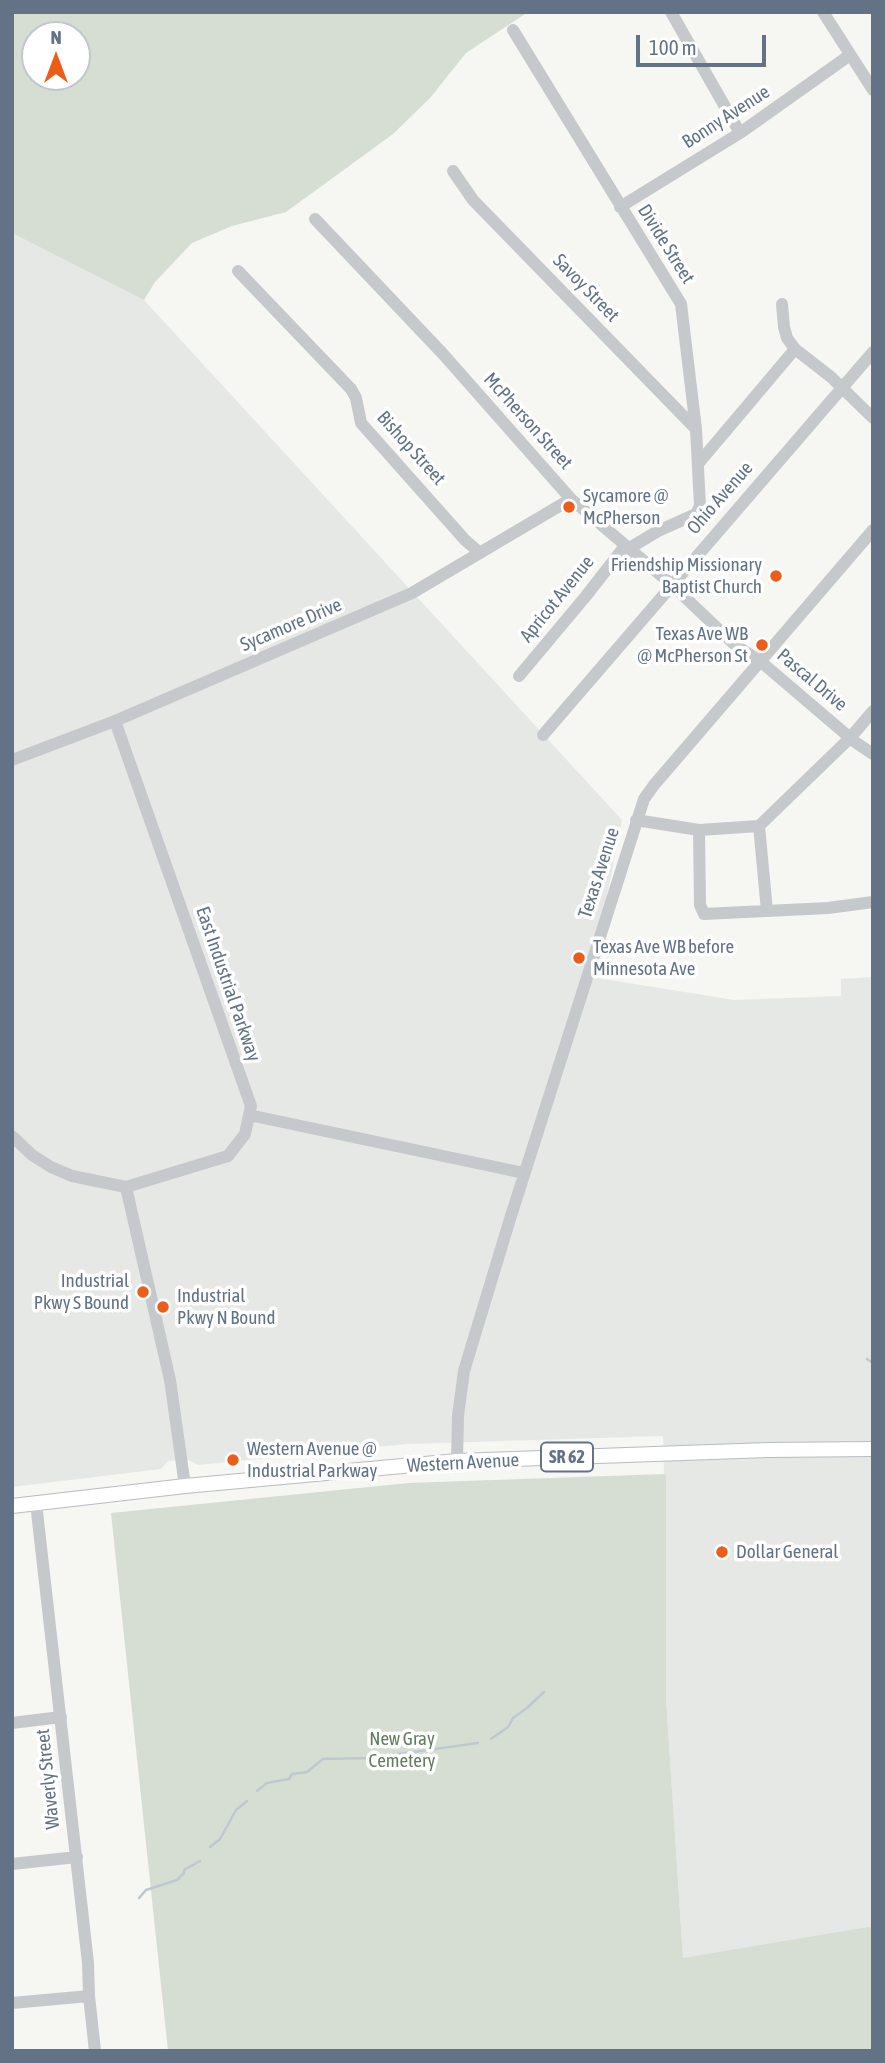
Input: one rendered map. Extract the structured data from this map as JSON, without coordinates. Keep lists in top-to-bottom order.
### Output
{
  "streets": {
    "main road": ["SR 62", "Western Avenue"],
    "street": [
      "Bonny Avenue",
      "Divide Street",
      "Savoy Street",
      "McPherson Street",
      "Bishop Street",
      "Ohio Avenue",
      "Apricot Avenue",
      "Sycamore Drive",
      "Pascal Drive",
      "Texas Avenue",
      "East Industrial Parkway",
      "Waverly Street"
    ]
  },
  "crossings": [
    ["Bonny Avenue", "Divide Street"],
    ["Divide Street", "Savoy Street"],
    ["Divide Street", "McPherson Street"],
    ["Divide Street", "Apricot Avenue"],
    ["McPherson Street", "Ohio Avenue"],
    ["McPherson Street", "Apricot Avenue"],
    ["McPherson Street", "Sycamore Drive"],
    ["McPherson Street", "Pascal Drive"],
    ["McPherson Street", "Texas Avenue"],
    ["Bishop Street", "Sycamore Drive"],
    ["Sycamore Drive", "East Industrial Parkway"],
    ["Pascal Drive", "Texas Avenue"],
    ["Texas Avenue", "Western Avenue"],
    ["Western Avenue", "Waverly Street"]
  ],
  "parks": ["New Gray Cemetery"],
  "places": [
    "Sycamore @ McPherson",
    "Friendship Missionary Baptist Church",
    "Texas Ave WB @ McPherson St",
    "Texas Ave WB before Minnesota Ave",
    "Industrial Pkwy S Bound",
    "Industrial Pkwy N Bound",
    "Western Avenue @ Industrial Parkway",
    "Dollar General"
  ],
  "scale_bar": "100 m",
  "north": "top"
}
